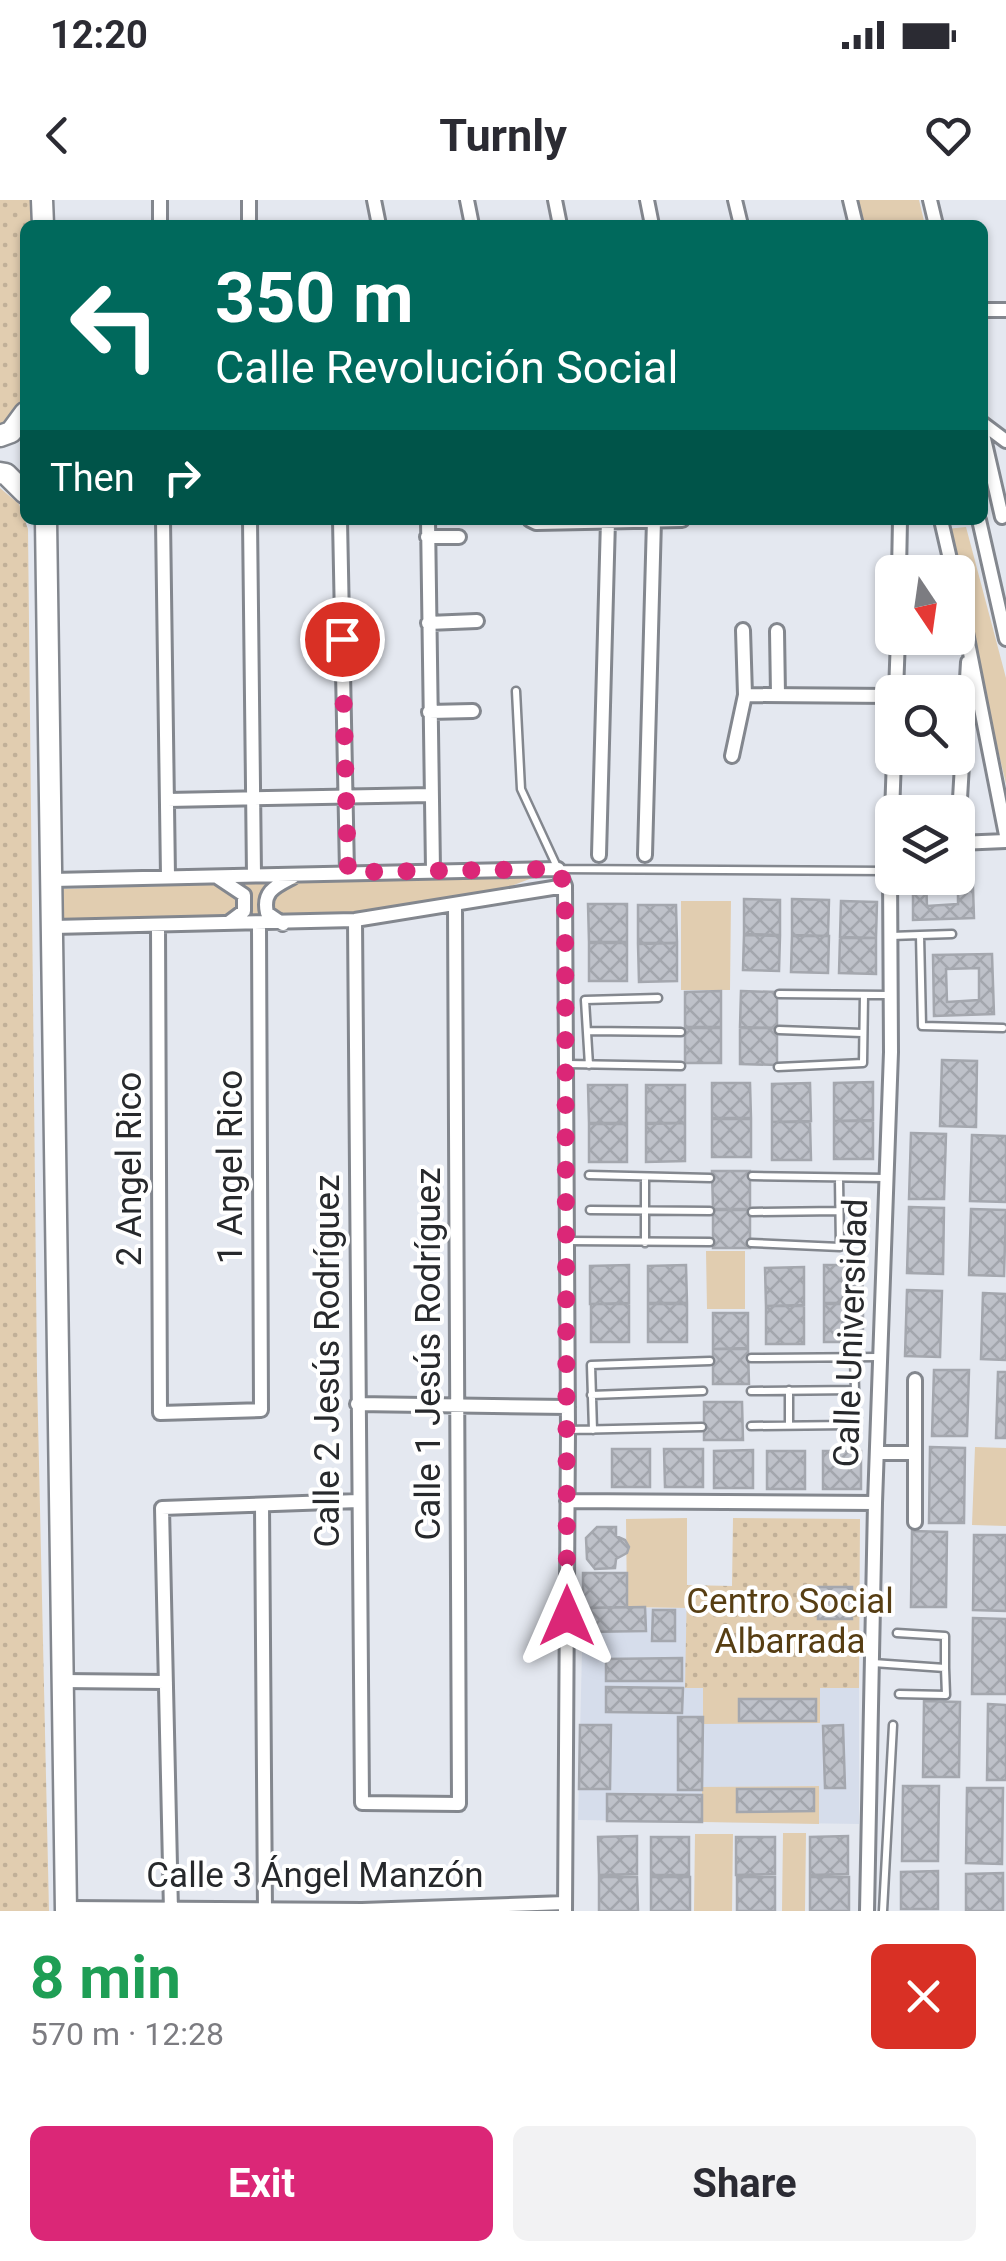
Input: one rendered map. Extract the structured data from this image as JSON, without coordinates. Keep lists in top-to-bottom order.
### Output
{
  "streets": {
    "street": [
      "1 Angel Rico",
      "2 Angel Rico",
      "Calle Universidad",
      "Calle 1 Jesús Rodríguez",
      "Calle 2 Jesús Rodríguez",
      "Calle 3 Ángel Manzón"
    ]
  },
  "crossings": [
    ["1 Angel Rico", "2 Angel Rico"],
    ["Calle 1 Jesús Rodríguez", "Calle 2 Jesús Rodríguez"]
  ],
  "parks": ["Centro Social Albarrada"],
  "north": "bottom",
  "page": {
    "status": "12:20",
    "header": "Turnly",
    "turn": ["350 m", "Calle Revolución Social"],
    "then": "Then",
    "heading": ["8 min", "570 m · 12:28"],
    "buttons": ["Exit", "Share"]
  }
}
